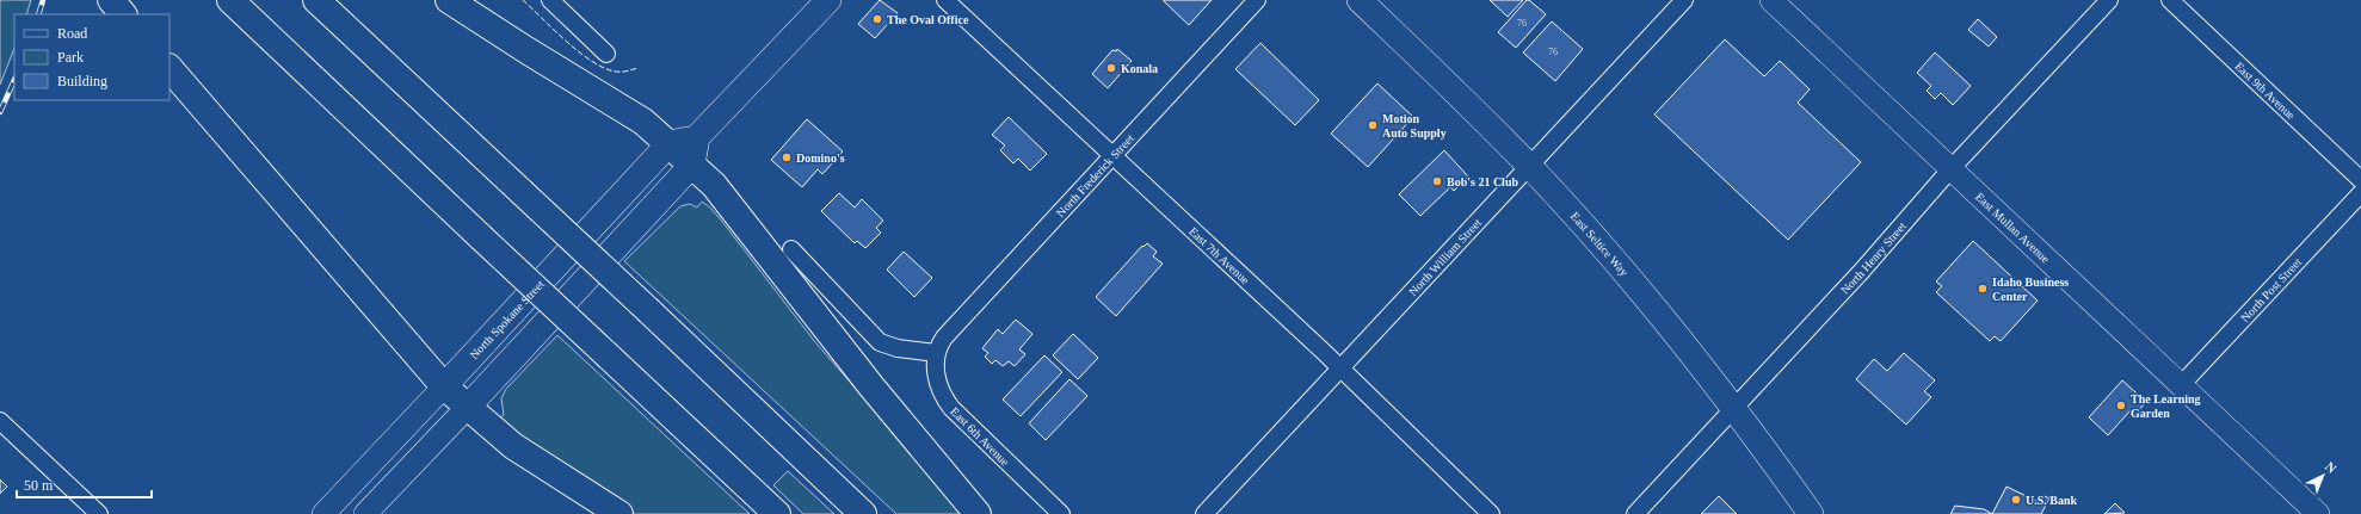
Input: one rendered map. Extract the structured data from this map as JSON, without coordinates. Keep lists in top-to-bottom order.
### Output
{
  "streets": {
    "main road": ["East Seltice Way", "North Spokane Street"],
    "street": [
      "East 9th Avenue",
      "North Frederick Street",
      "East Mullan Avenue",
      "East 7th Avenue",
      "North William Street",
      "North Henry Street",
      "North Post Street",
      "East 6th Avenue"
    ]
  },
  "crossings": [
    ["North Frederick Street", "East 7th Avenue"],
    ["North Frederick Street", "East 6th Avenue"],
    ["East Mullan Avenue", "North Henry Street"],
    ["East Mullan Avenue", "North Post Street"],
    ["East Seltice Way", "North William Street"],
    ["East Seltice Way", "North Henry Street"],
    ["East 7th Avenue", "North William Street"]
  ],
  "places": [
    "The Oval Office",
    "Konala",
    "Motion Auto Supply",
    "Domino's",
    "Bob's 21 Club",
    "Idaho Business Center",
    "The Learning Garden",
    "U.S. Bank"
  ],
  "house_numbers": ["76", "76"],
  "legend": ["Road", "Park", "Building"],
  "scale_bar": "50 m",
  "north": "top right"
}
